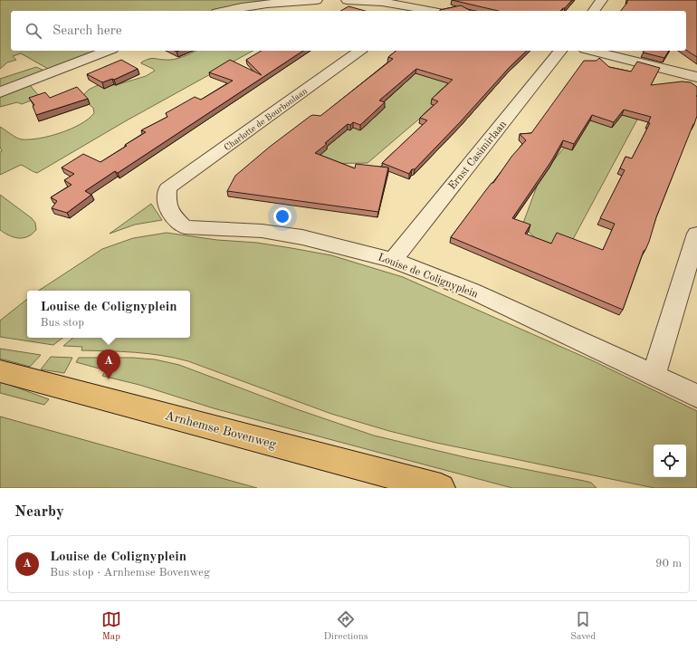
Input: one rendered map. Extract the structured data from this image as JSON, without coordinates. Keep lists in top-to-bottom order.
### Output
{
  "streets": {
    "main road": ["Arnhemse Bovenweg"],
    "street": ["Charlotte de Bourbonlaan", "Ernst Casimirlaan", "Louise de Colignyplein"]
  },
  "crossings": [
    ["Charlotte de Bourbonlaan", "Louise de Colignyplein"],
    ["Ernst Casimirlaan", "Louise de Colignyplein"]
  ],
  "page": {
    "search": "Search here",
    "popup": ["Louise de Colignyplein", "Bus stop"],
    "pins": "A",
    "heading": "Nearby",
    "list": [
      {
        "mark": "A",
        "name": "Louise de Colignyplein",
        "note": "Bus stop · Arnhemse Bovenweg",
        "value": "90 m"
      }
    ],
    "nav": ["Map", "Directions", "Saved"]
  }
}
